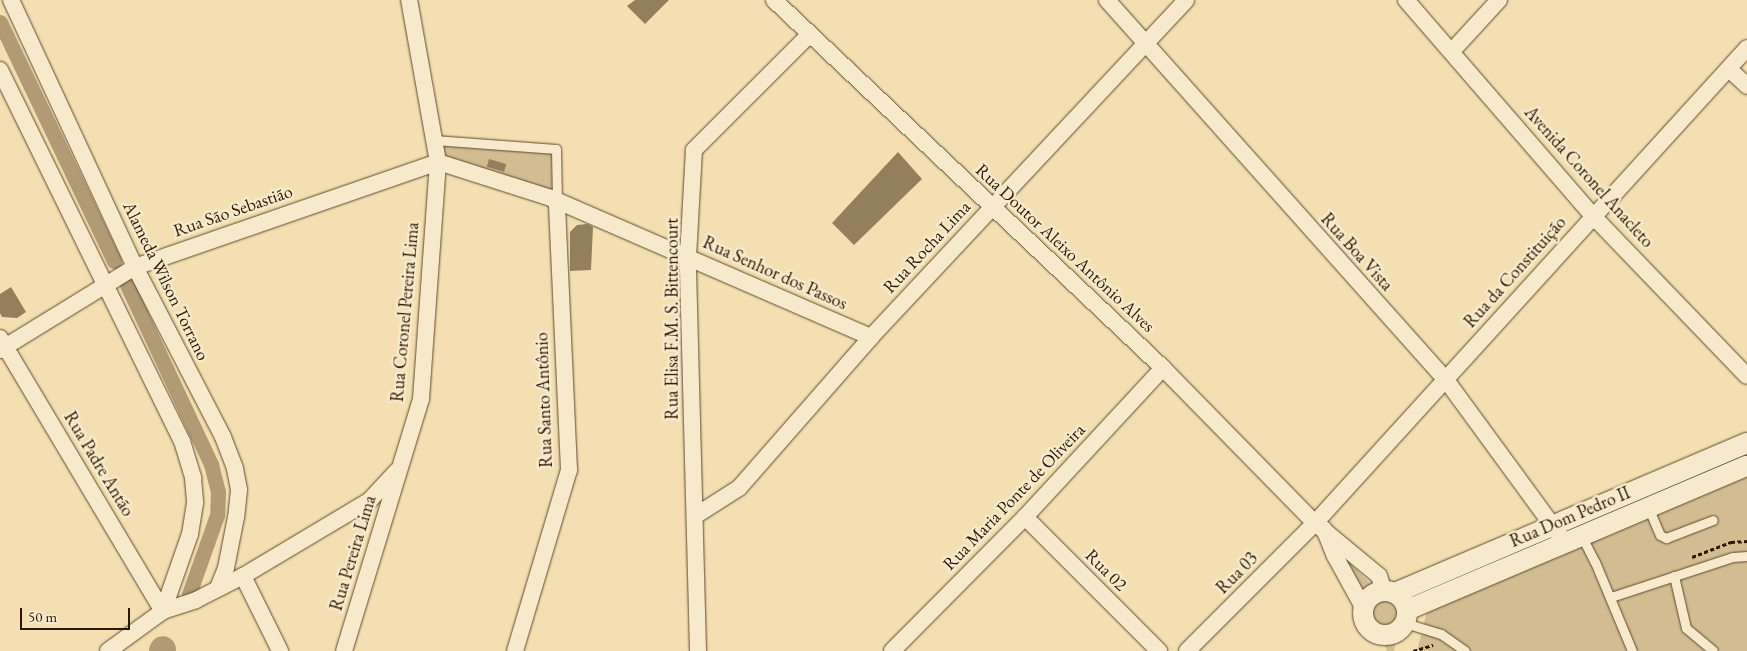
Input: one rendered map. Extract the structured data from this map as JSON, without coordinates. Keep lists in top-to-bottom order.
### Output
{
  "streets": {
    "street": [
      "Avenida Coronel Anacleto",
      "Rua São Sebastião",
      "Rua Rocha Lima",
      "Rua Doutor Aleixo Antônio Alves",
      "Rua Boa Vista",
      "Rua da Constituição",
      "Rua Senhor dos Passos",
      "Alameda Wilson Torrano",
      "Rua Coronel Pereira Lima",
      "Rua Elisa F.M. S. Bittencourt",
      "Rua Santo Antônio",
      "Rua Padre Antão",
      "Rua Maria Ponte de Oliveira",
      "Rua Dom Pedro II",
      "Rua Pereira Lima",
      "Rua 02",
      "Rua 03"
    ]
  },
  "crossings": [
    ["Avenida Coronel Anacleto", "Rua da Constituição"],
    ["Rua São Sebastião", "Rua Senhor dos Passos"],
    ["Rua São Sebastião", "Alameda Wilson Torrano"],
    ["Rua São Sebastião", "Rua Coronel Pereira Lima"],
    ["Rua São Sebastião", "Rua Padre Antão"],
    ["Rua Rocha Lima", "Rua Doutor Aleixo Antônio Alves"],
    ["Rua Rocha Lima", "Rua Boa Vista"],
    ["Rua Rocha Lima", "Rua Senhor dos Passos"],
    ["Rua Rocha Lima", "Rua Elisa F.M. S. Bittencourt"],
    ["Rua Doutor Aleixo Antônio Alves", "Rua da Constituição"],
    ["Rua Doutor Aleixo Antônio Alves", "Rua Elisa F.M. S. Bittencourt"],
    ["Rua Doutor Aleixo Antônio Alves", "Rua Maria Ponte de Oliveira"],
    ["Rua Doutor Aleixo Antônio Alves", "Rua Dom Pedro II"],
    ["Rua Doutor Aleixo Antônio Alves", "Rua 03"],
    ["Rua Boa Vista", "Rua da Constituição"],
    ["Rua Boa Vista", "Rua Dom Pedro II"],
    ["Rua da Constituição", "Rua 03"],
    ["Rua Senhor dos Passos", "Rua Coronel Pereira Lima"],
    ["Rua Senhor dos Passos", "Rua Elisa F.M. S. Bittencourt"],
    ["Rua Senhor dos Passos", "Rua Santo Antônio"],
    ["Alameda Wilson Torrano", "Rua Coronel Pereira Lima"],
    ["Rua Coronel Pereira Lima", "Rua Padre Antão"],
    ["Rua Coronel Pereira Lima", "Rua Pereira Lima"],
    ["Rua Maria Ponte de Oliveira", "Rua 02"]
  ],
  "scale_bar": "50 m"
}
